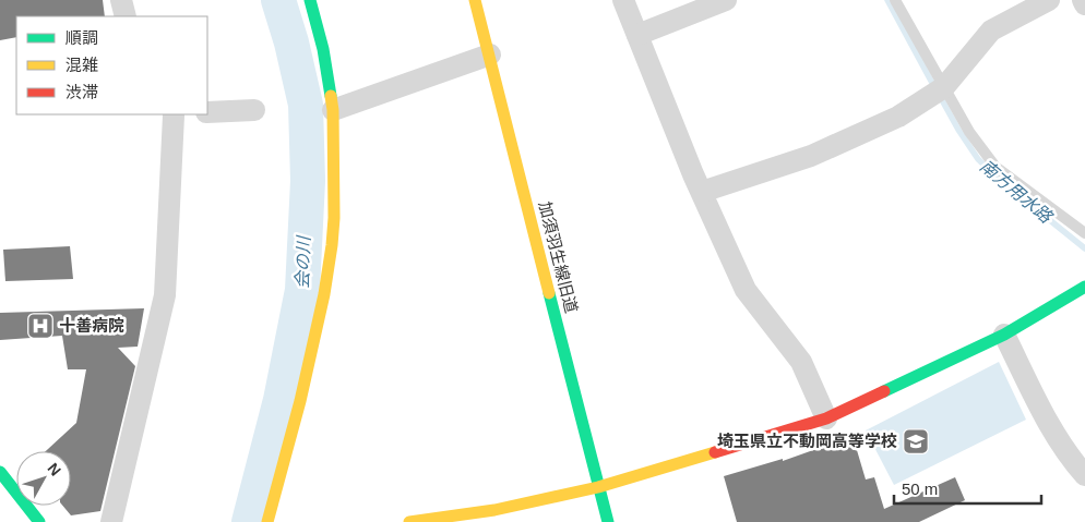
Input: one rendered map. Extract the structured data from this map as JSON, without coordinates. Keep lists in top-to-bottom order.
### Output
{
  "streets": {
    "street": ["加須羽生線旧道"]
  },
  "water": ["南方用水路", "会の川"],
  "places": {
    "hospital": ["十善病院"],
    "school or university": ["埼玉県立不動岡高等学校"]
  },
  "legend": ["順調", "混雑", "渋滞"],
  "scale_bar": "50 m",
  "north": "top right"
}
